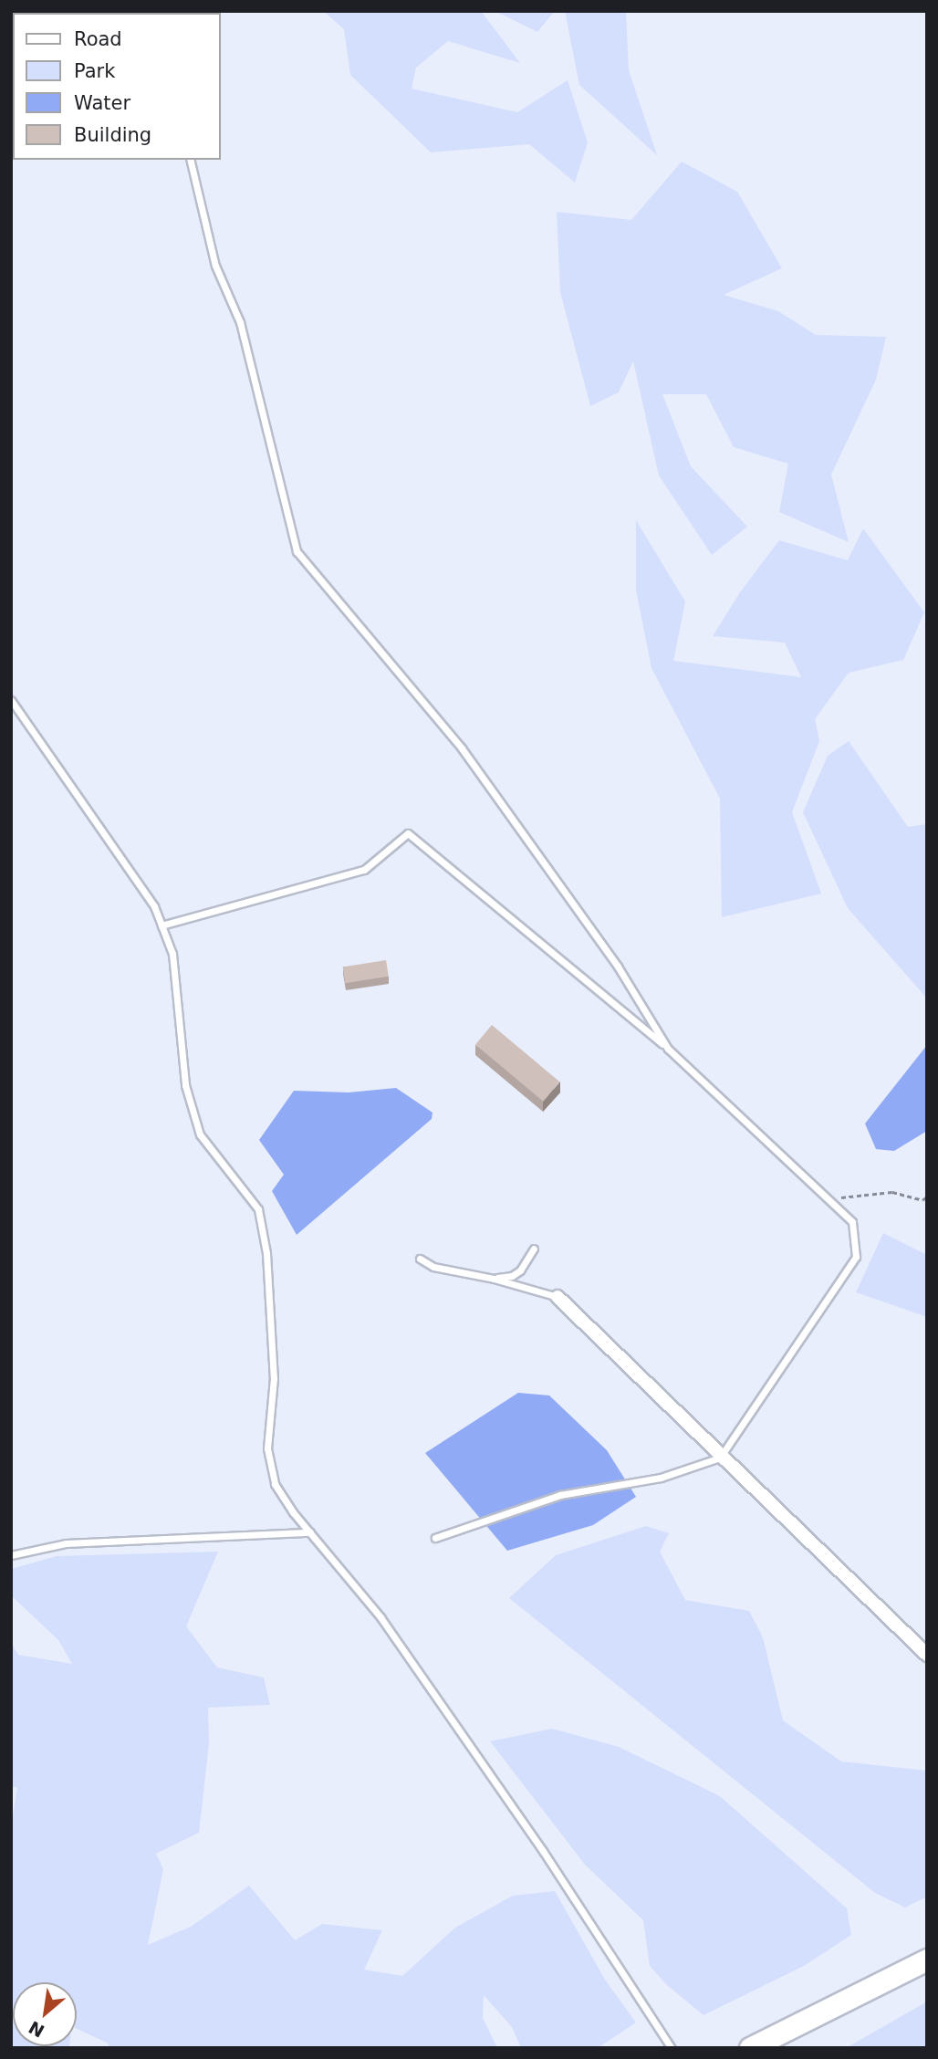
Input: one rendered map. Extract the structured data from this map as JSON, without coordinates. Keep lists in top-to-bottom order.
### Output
{
  "legend": [
    "Road",
    "Park",
    "Water",
    "Building"
  ],
  "north": "bottom left"
}
